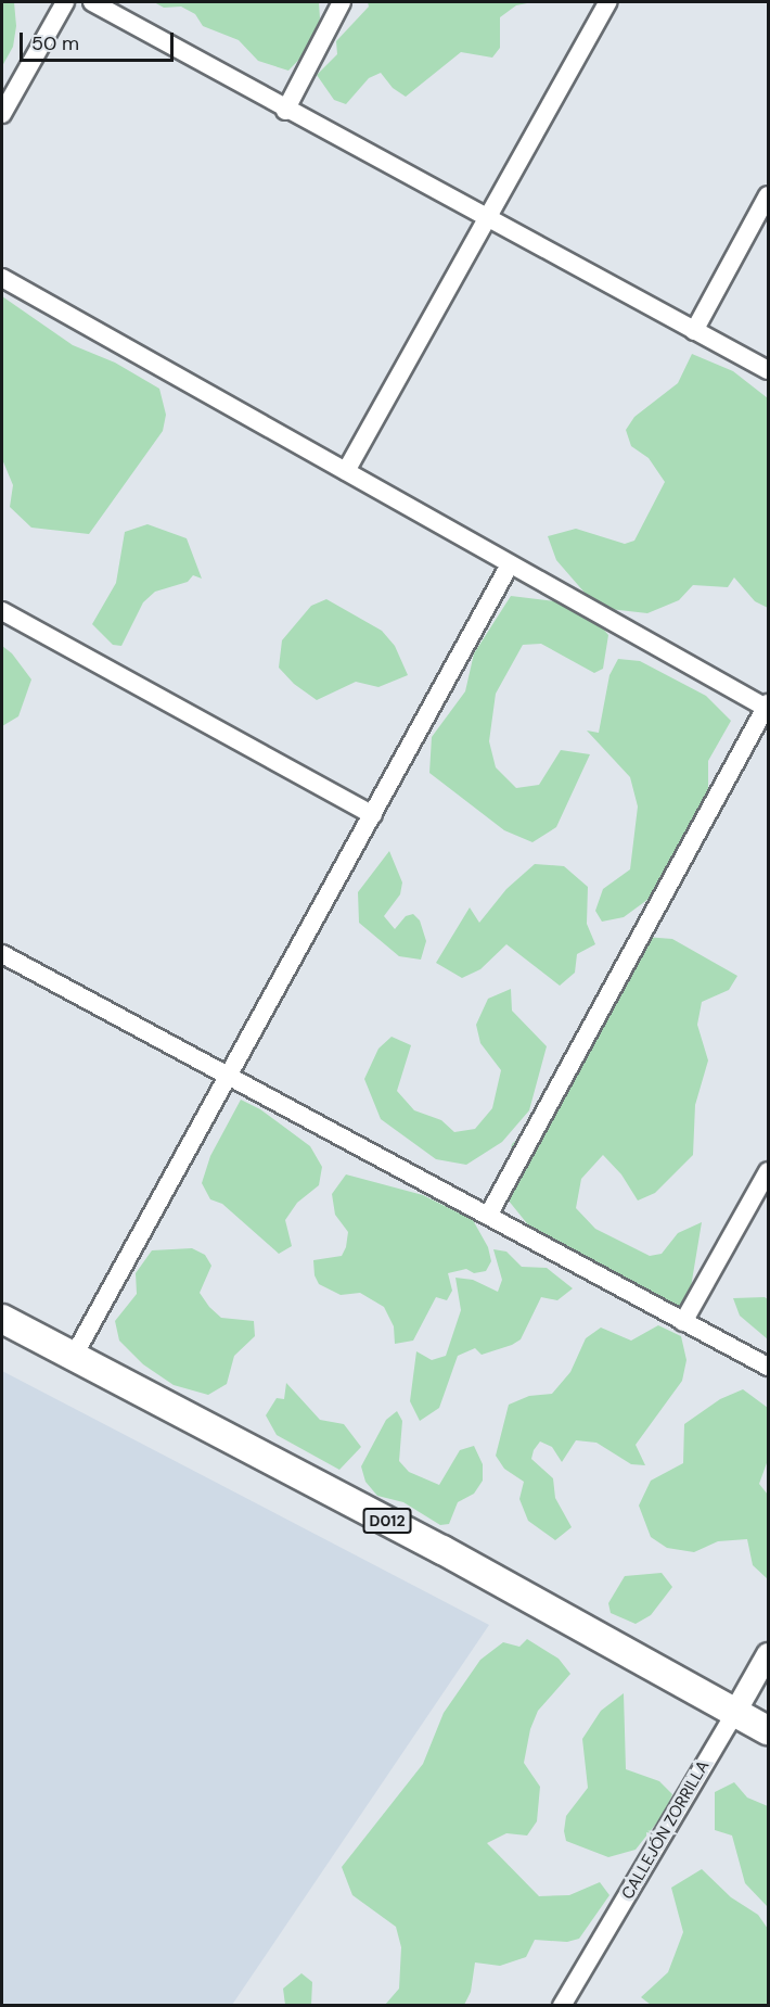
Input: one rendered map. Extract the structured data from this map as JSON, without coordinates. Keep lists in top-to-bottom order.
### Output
{
  "streets": {
    "main road": ["D012"],
    "street": ["CALLEJÓN ZORRILLA"]
  },
  "crossings": [
    ["D012", "CALLEJÓN ZORRILLA"]
  ],
  "scale_bar": "50 m"
}
